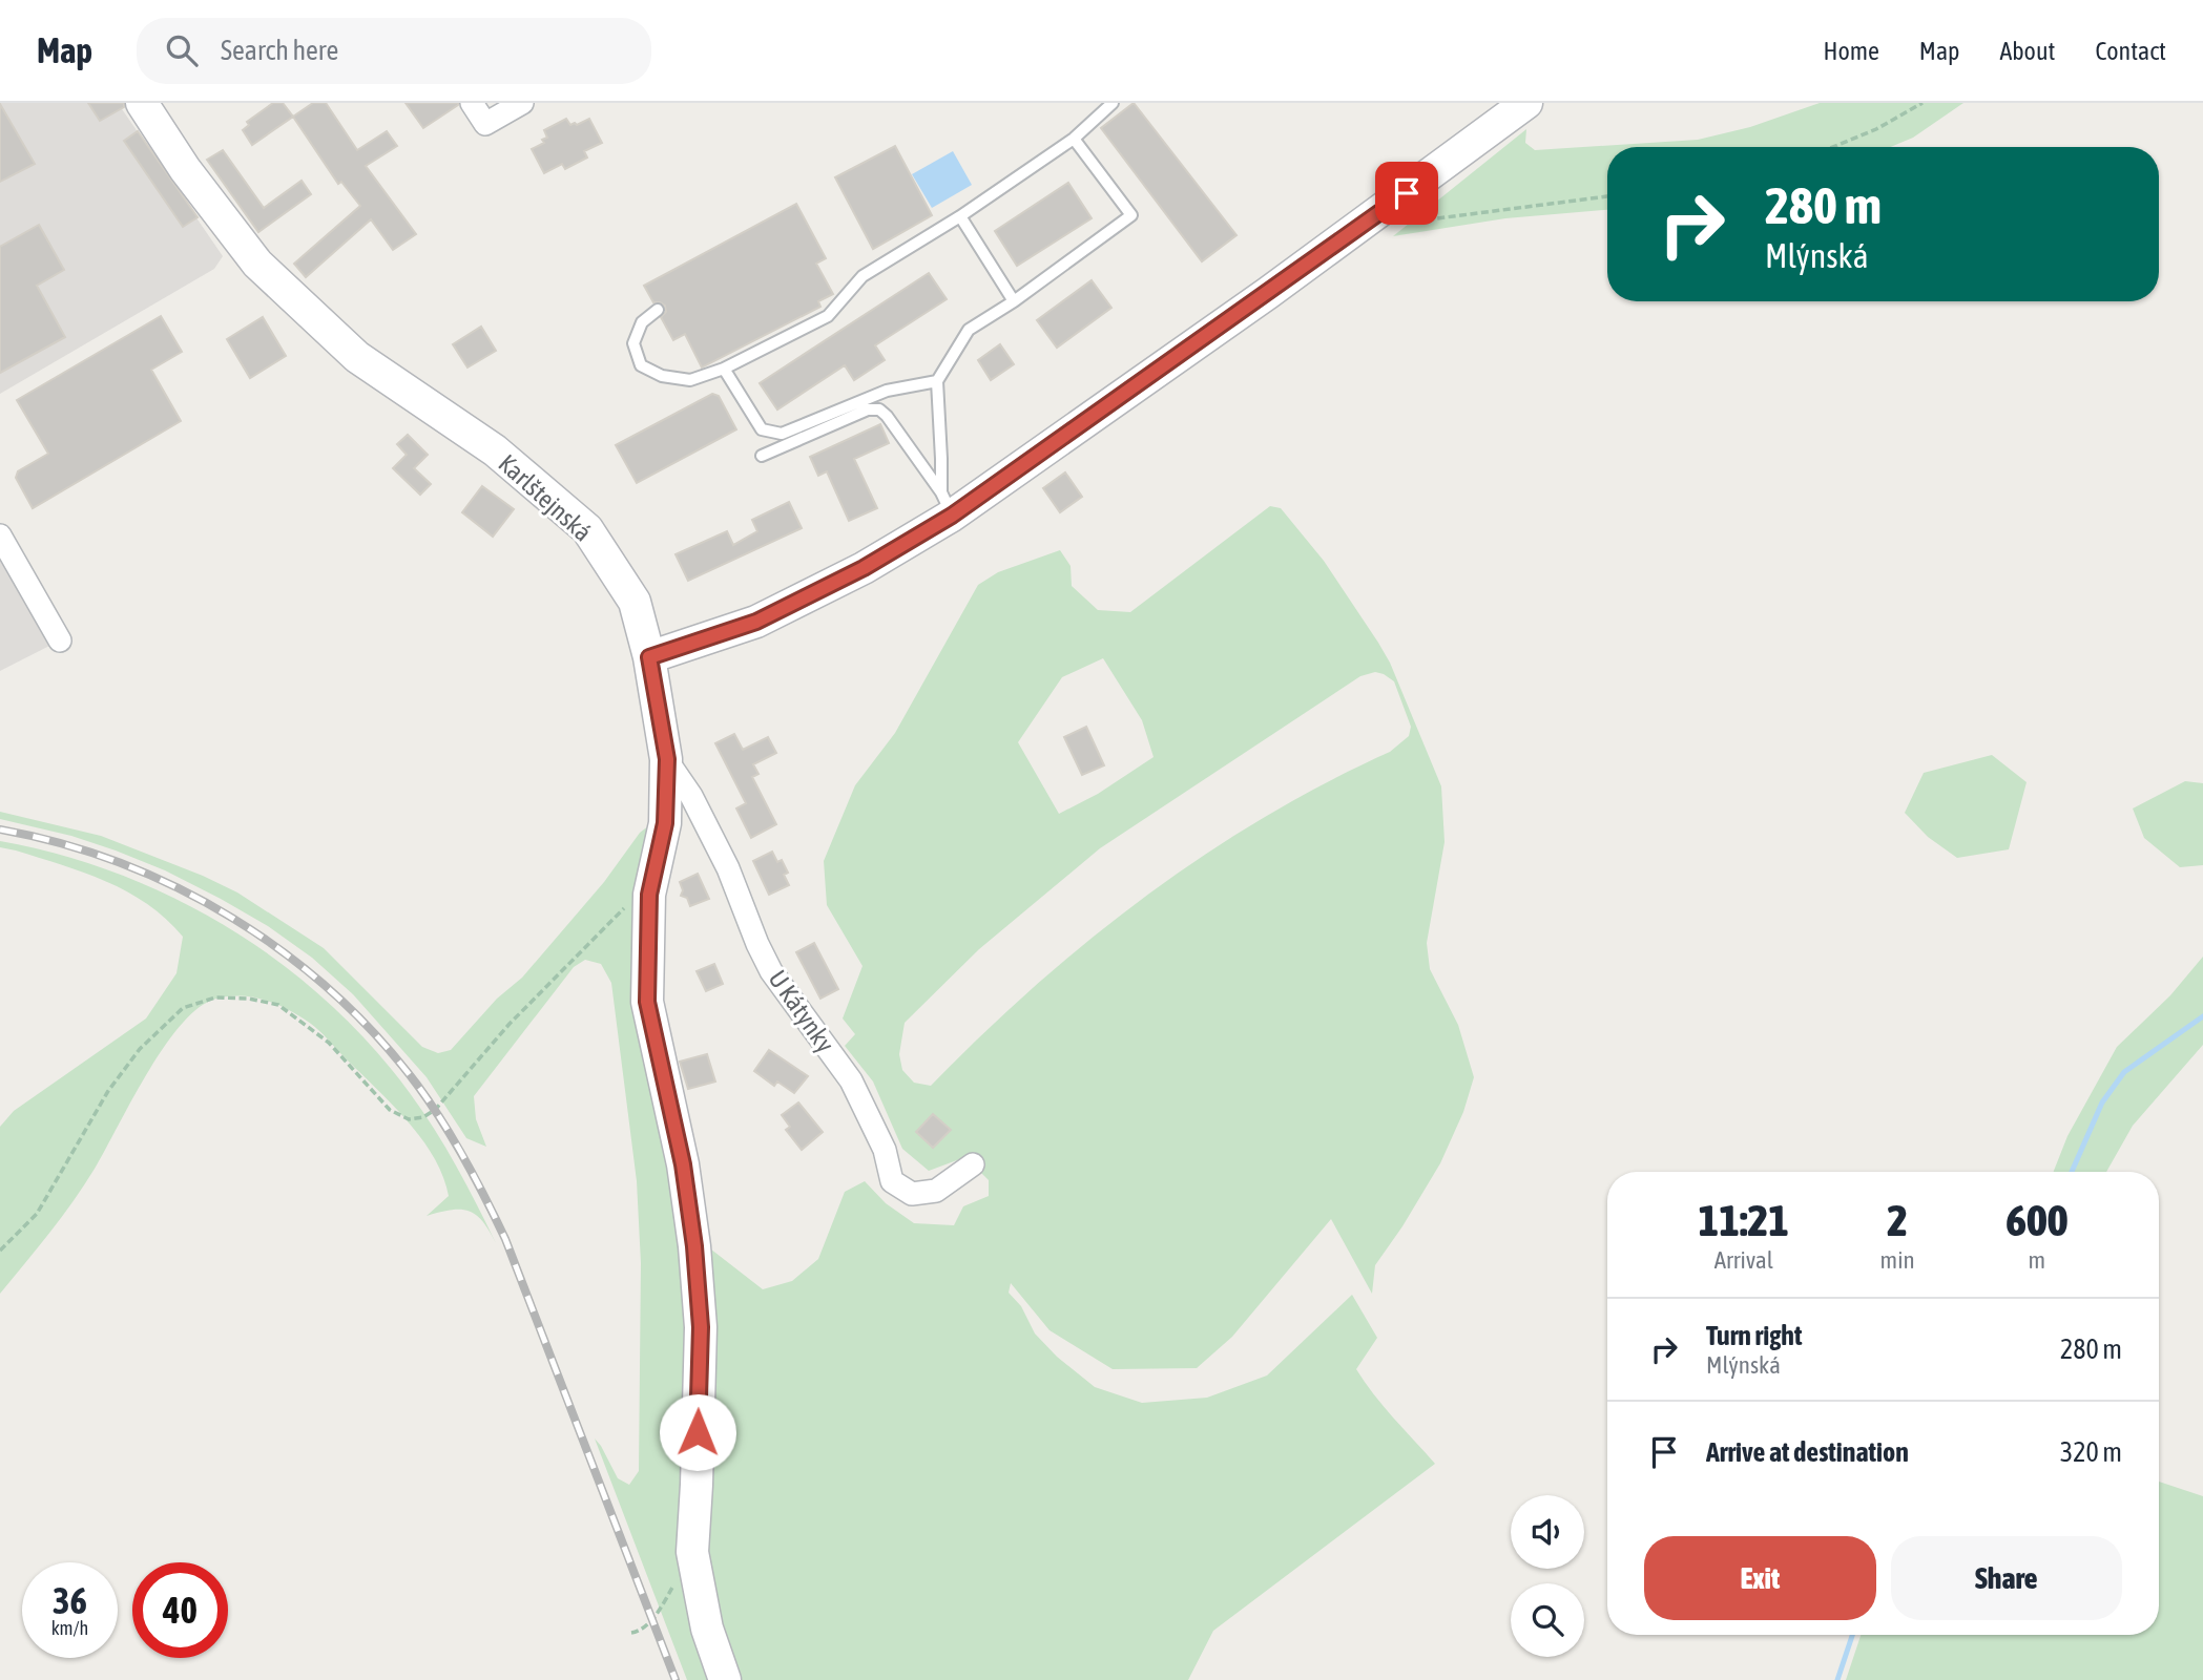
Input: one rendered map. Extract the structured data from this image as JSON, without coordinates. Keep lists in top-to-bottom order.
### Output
{
  "streets": {
    "main road": ["Karlštejnská"],
    "street": ["U Kátynky"]
  },
  "crossings": [
    ["Karlštejnská", "U Kátynky"]
  ],
  "page": {
    "header": "Map",
    "search": "Search here",
    "nav": [
      "Home",
      "Map",
      "About",
      "Contact"
    ],
    "turn": ["280 m", "Mlýnská"],
    "eta": [
      "11:21",
      "Arrival",
      "2",
      "min",
      "600",
      "m"
    ],
    "list": [
      {
        "name": "Turn right",
        "note": "Mlýnská",
        "value": "280 m"
      },
      {
        "name": "Arrive at destination",
        "value": "320 m"
      }
    ],
    "buttons": ["Exit", "Share"],
    "speed": "36 km/h",
    "limit": "40"
  }
}
